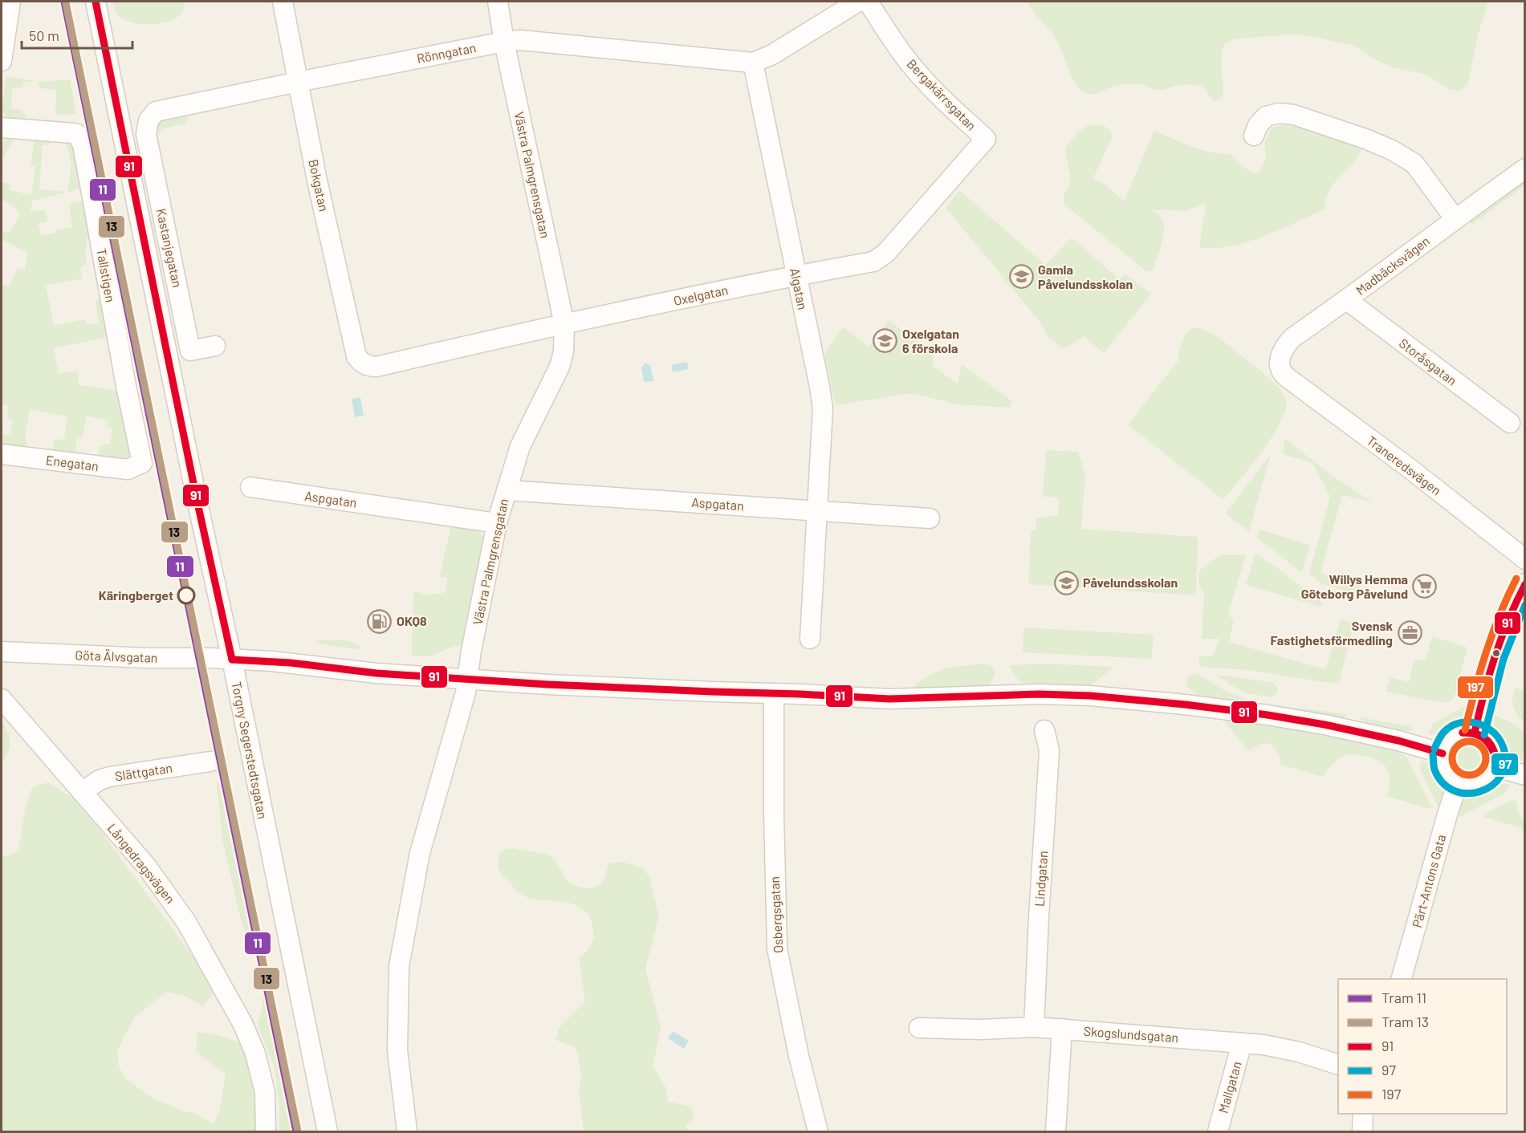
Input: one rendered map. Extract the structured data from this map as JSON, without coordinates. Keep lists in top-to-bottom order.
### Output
{
  "streets": {
    "street": [
      "Rönngatan",
      "Bergakärrsgatan",
      "Västra Palmgrensgatan",
      "Bokgatan",
      "Kastanjegatan",
      "Madbäcksvägen",
      "Tallstigen",
      "Algatan",
      "Oxelgatan",
      "Storåsgatan",
      "Enegatan",
      "Traneredsvägen",
      "Aspgatan",
      "Göta Älvsgatan",
      "Torgny Segerstedtsgatan",
      "Slättgatan",
      "Långedragsvägen",
      "Lindgatan",
      "Pärt-Antons Gata",
      "Osbergsgatan",
      "Skogslundsgatan",
      "Mallgatan"
    ]
  },
  "crossings": [
    ["Rönngatan", "Västra Palmgrensgatan"],
    ["Rönngatan", "Bokgatan"],
    ["Rönngatan", "Kastanjegatan"],
    ["Rönngatan", "Algatan"],
    ["Bergakärrsgatan", "Oxelgatan"],
    ["Västra Palmgrensgatan", "Oxelgatan"],
    ["Västra Palmgrensgatan", "Aspgatan"],
    ["Västra Palmgrensgatan", "Göta Älvsgatan"],
    ["Bokgatan", "Oxelgatan"],
    ["Madbäcksvägen", "Storåsgatan"],
    ["Madbäcksvägen", "Traneredsvägen"],
    ["Tallstigen", "Enegatan"],
    ["Algatan", "Oxelgatan"],
    ["Algatan", "Aspgatan"],
    ["Göta Älvsgatan", "Torgny Segerstedtsgatan"],
    ["Göta Älvsgatan", "Pärt-Antons Gata"],
    ["Göta Älvsgatan", "Osbergsgatan"],
    ["Slättgatan", "Långedragsvägen"],
    ["Lindgatan", "Skogslundsgatan"],
    ["Skogslundsgatan", "Mallgatan"]
  ],
  "places": {
    "school or university": ["Gamla Påvelundsskolan", "Oxelgatan 6 förskola", "Påvelundsskolan"],
    "supermarket": ["Willys Hemma Göteborg Påvelund"],
    "other": ["Käringberget"],
    "fuel station": ["OKQ8"],
    "office": ["Svensk Fastighetsförmedling"]
  },
  "lines": [
    "tram line 11",
    "transit line 91",
    "tram line 13",
    "transit line 197",
    "transit line 97"
  ],
  "legend": [
    "Tram 11",
    "Tram 13",
    "91",
    "97",
    "197"
  ],
  "scale_bar": "50 m"
}
